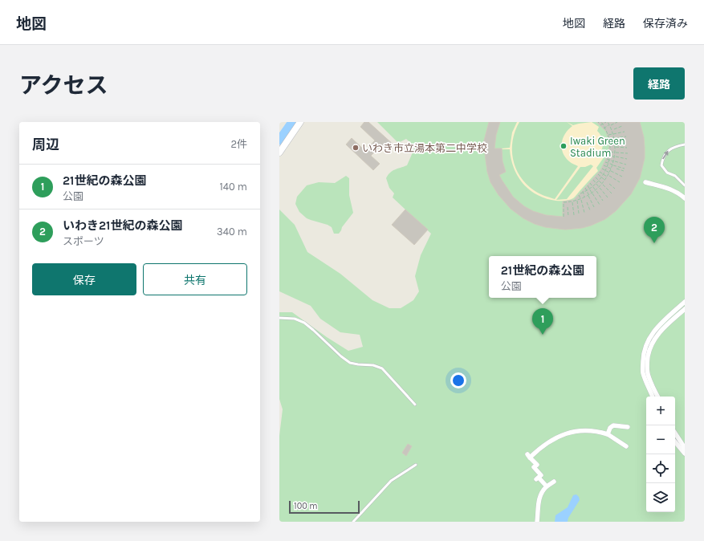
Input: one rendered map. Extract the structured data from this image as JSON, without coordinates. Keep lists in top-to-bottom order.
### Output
{
  "places": ["Iwaki Green Stadium", "いわき市立湯本第二中学校"],
  "scale_bar": "100 m",
  "page": {
    "header": "地図",
    "nav": ["地図", "経路", "保存済み"],
    "title": "アクセス",
    "buttons": [
      "経路",
      ["保存", "共有"]
    ],
    "heading": ["周辺", "2件"],
    "list": [
      {
        "mark": "1",
        "name": "21世紀の森公園",
        "note": "公園",
        "value": "140 m"
      },
      {
        "mark": "2",
        "name": "いわき21世紀の森公園",
        "note": "スポーツ",
        "value": "340 m"
      }
    ],
    "pins": ["2", "1"],
    "popup": ["21世紀の森公園", "公園"],
    "map_buttons": ["+", "−"],
    "scale": "100 m"
  }
}
